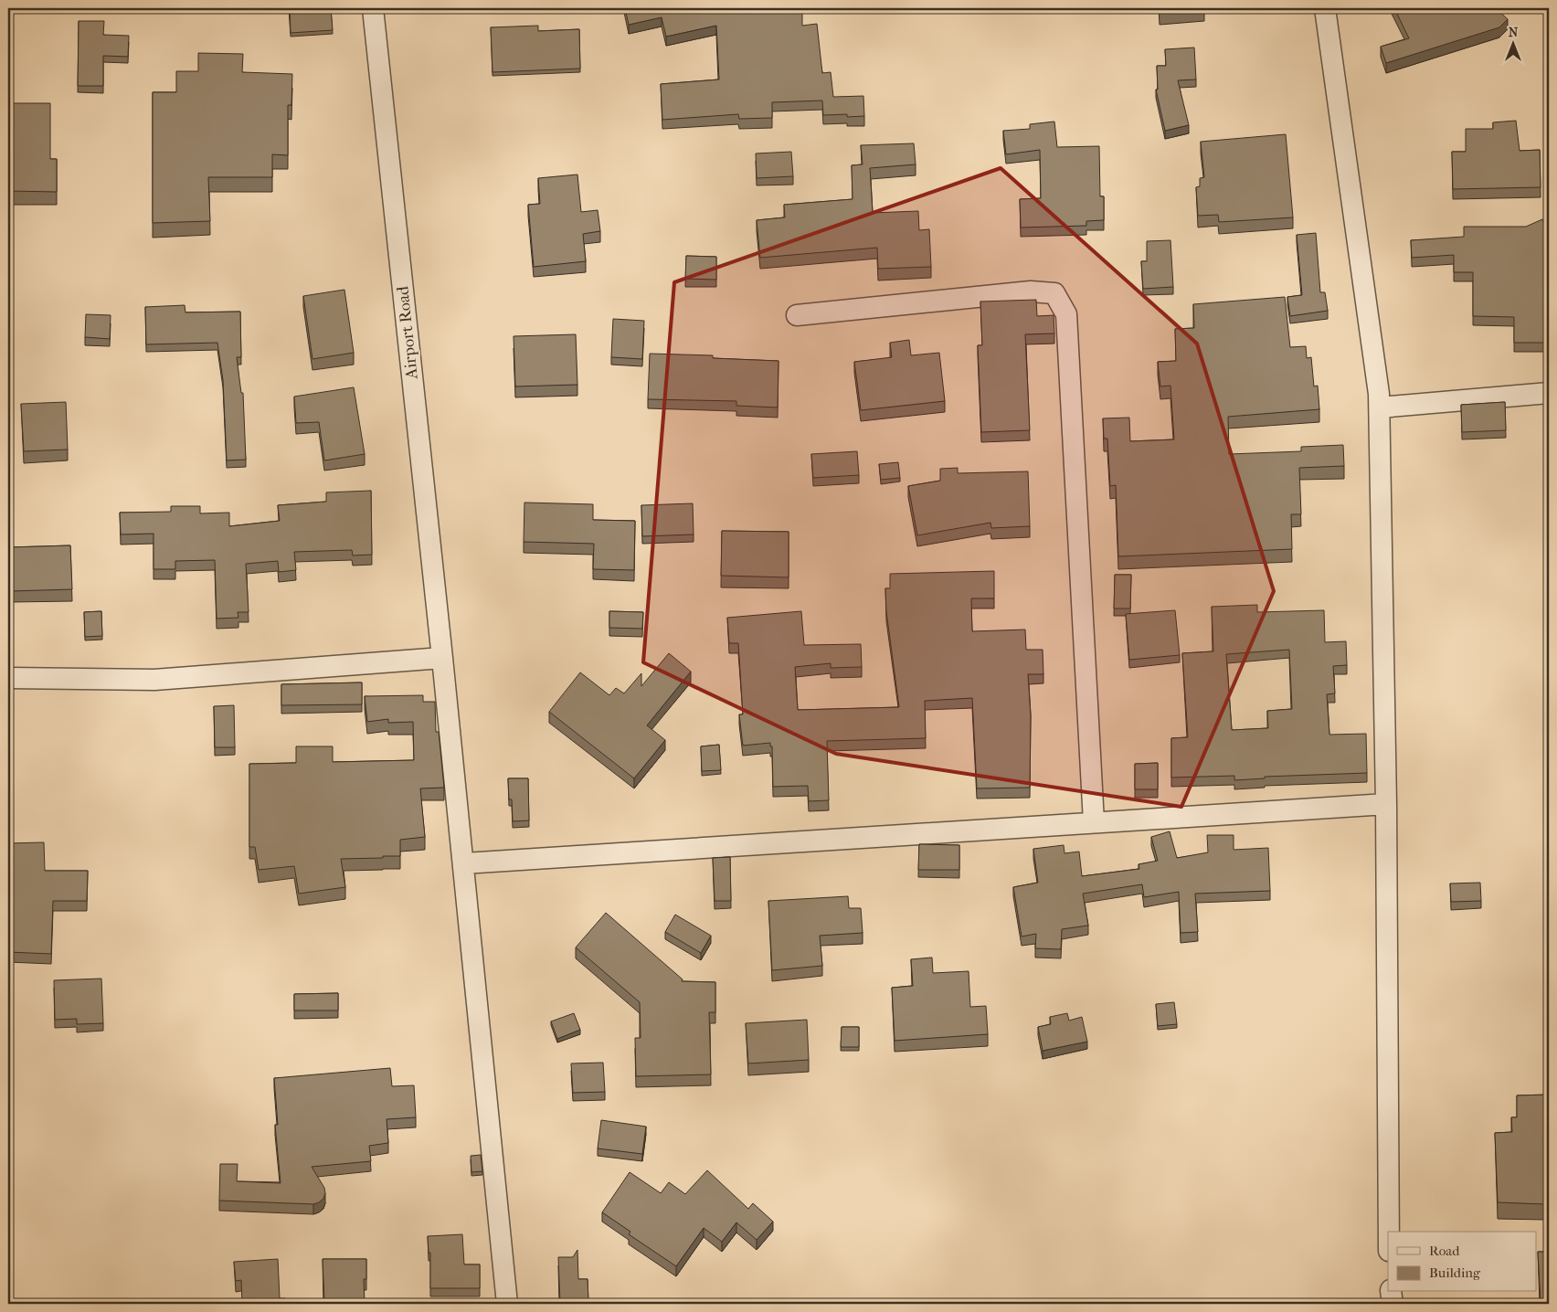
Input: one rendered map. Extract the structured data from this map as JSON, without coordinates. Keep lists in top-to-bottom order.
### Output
{
  "streets": {
    "street": ["Airport Road"]
  },
  "legend": ["Road", "Building"],
  "north": "top"
}
